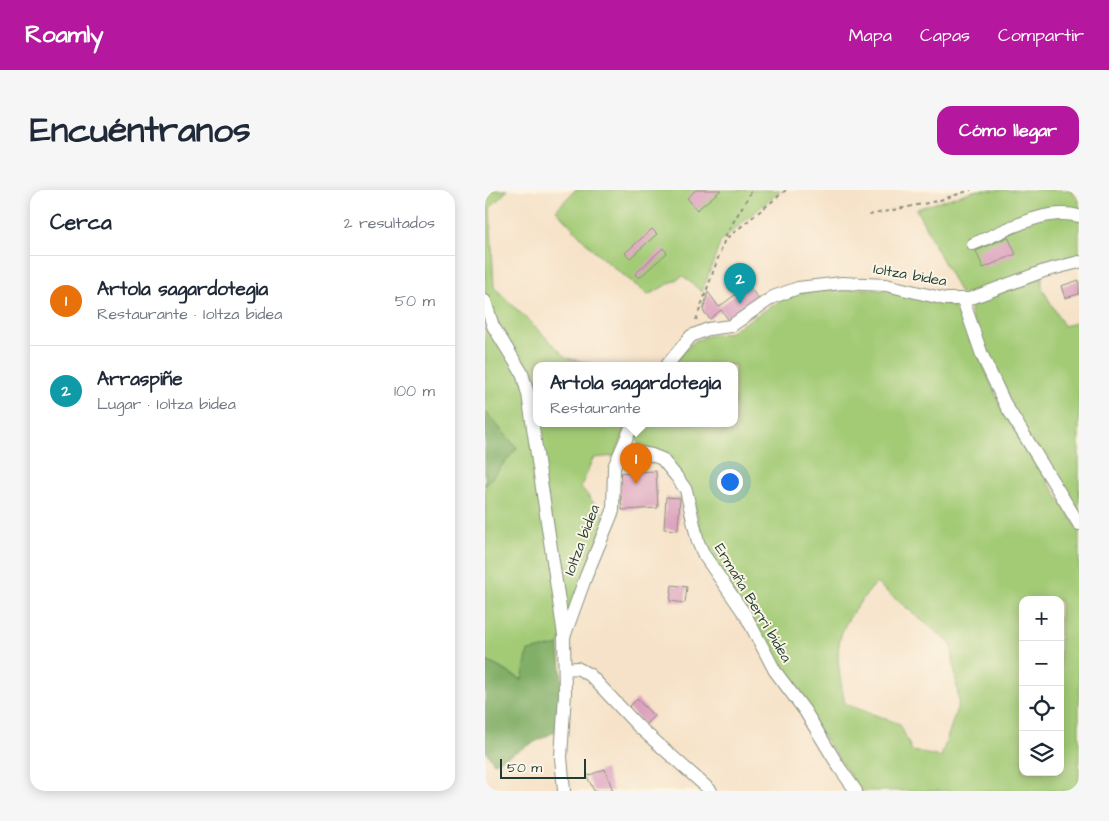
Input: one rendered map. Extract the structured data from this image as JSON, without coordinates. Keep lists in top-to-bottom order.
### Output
{
  "streets": {
    "street": ["Ioltza bidea", "Ermaña Berri bidea"]
  },
  "crossings": [
    ["Ioltza bidea", "Ermaña Berri bidea"]
  ],
  "scale_bar": "50 m",
  "page": {
    "header": "Roamly",
    "nav": ["Mapa", "Capas", "Compartir"],
    "title": "Encuéntranos",
    "buttons": "Cómo llegar",
    "heading": ["Cerca", "2 resultados"],
    "list": [
      {
        "mark": "1",
        "name": "Artola sagardotegia",
        "note": "Restaurante · Ioltza bidea",
        "value": "50 m"
      },
      {
        "mark": "2",
        "name": "Arraspiñe",
        "note": "Lugar · Ioltza bidea",
        "value": "100 m"
      }
    ],
    "pins": ["2", "1"],
    "popup": ["Artola sagardotegia", "Restaurante"],
    "map_buttons": ["+", "−"],
    "scale": "50 m"
  }
}
